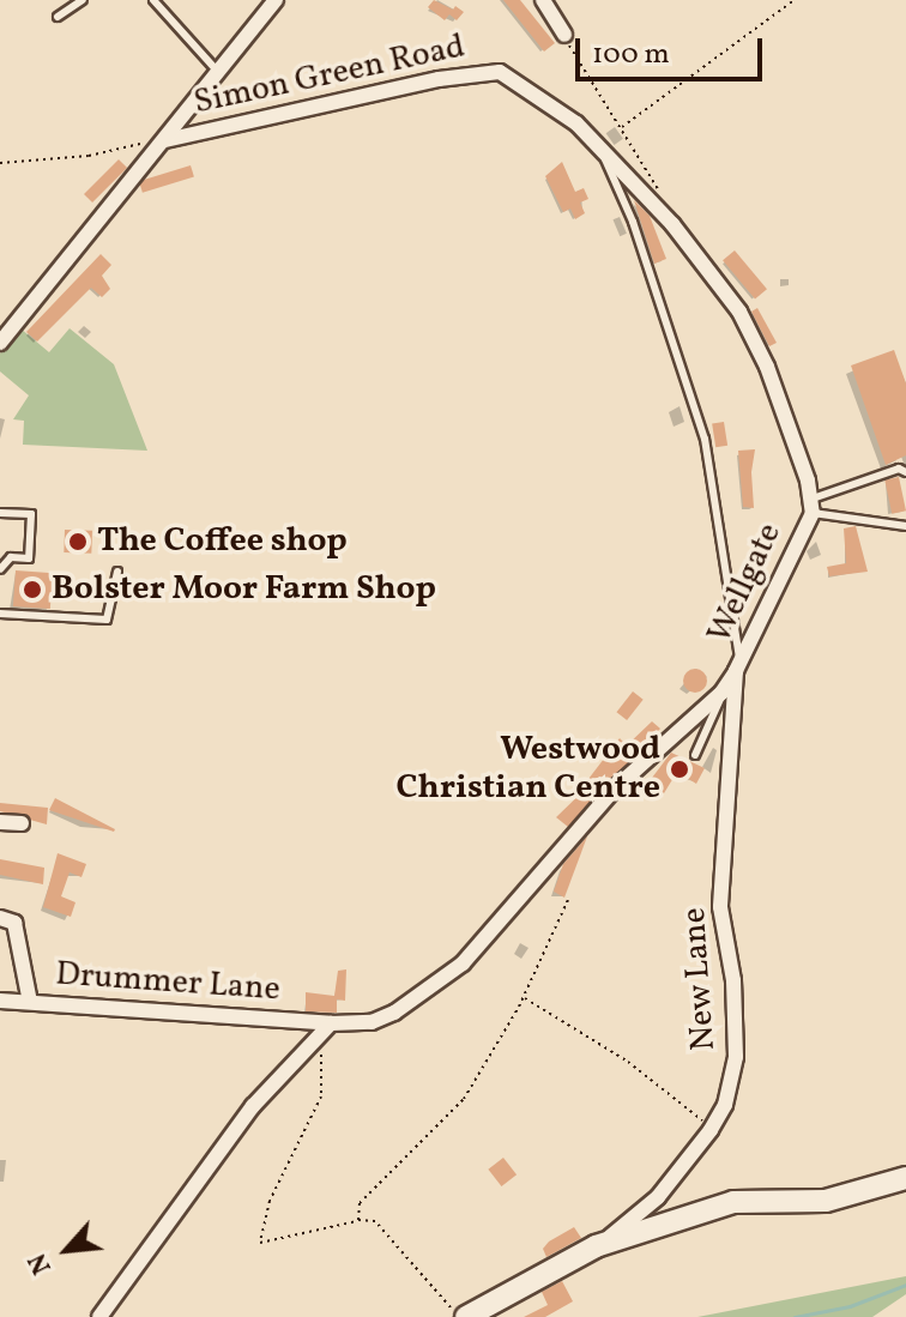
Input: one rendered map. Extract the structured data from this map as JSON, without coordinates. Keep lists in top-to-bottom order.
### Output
{
  "streets": {
    "street": [
      "Simon Green Road",
      "Wellgate",
      "New Lane",
      "Drummer Lane"
    ]
  },
  "crossings": [
    ["Simon Green Road", "Wellgate"],
    ["Wellgate", "New Lane"],
    ["Wellgate", "Drummer Lane"]
  ],
  "places": ["The Coffee shop", "Bolster Moor Farm Shop", "Westwood Christian Centre"],
  "scale_bar": "100 m",
  "north": "bottom left"
}
